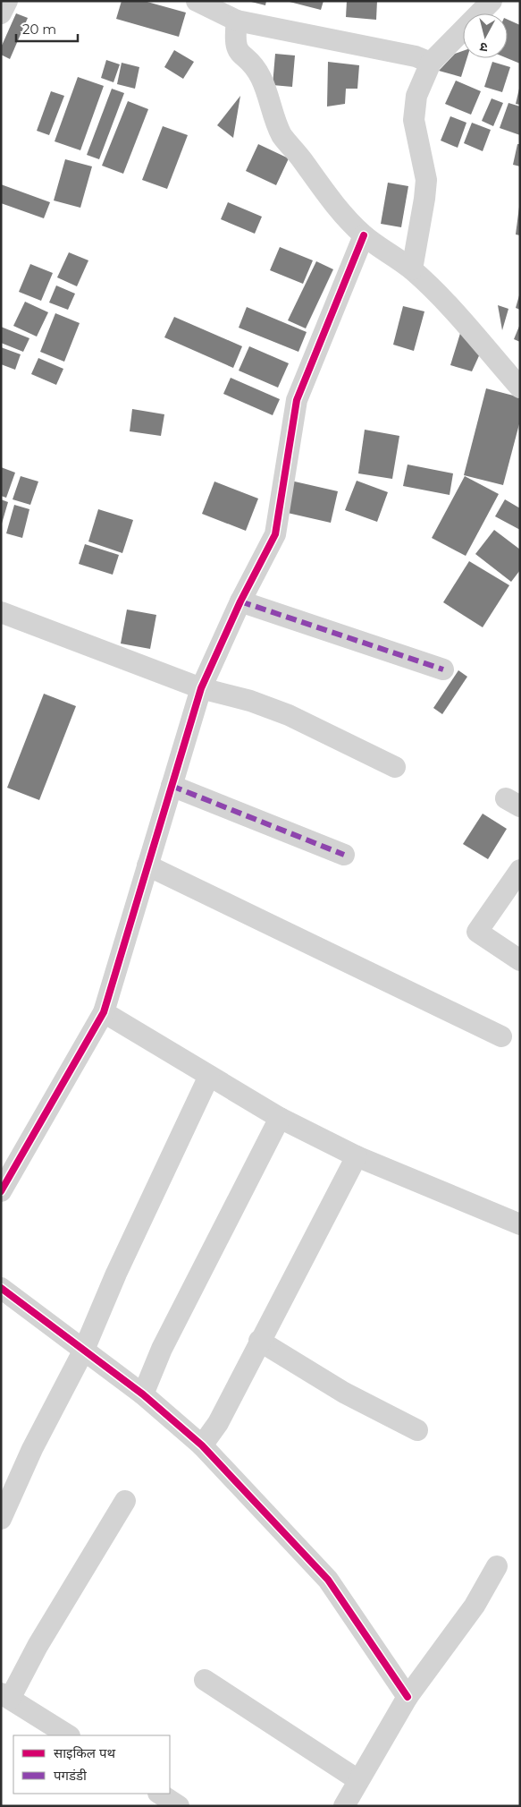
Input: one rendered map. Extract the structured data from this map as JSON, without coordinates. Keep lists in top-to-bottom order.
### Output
{
  "legend": ["साइकिल पथ", "पगडंडी"],
  "scale_bar": "20 m",
  "north": "bottom"
}
